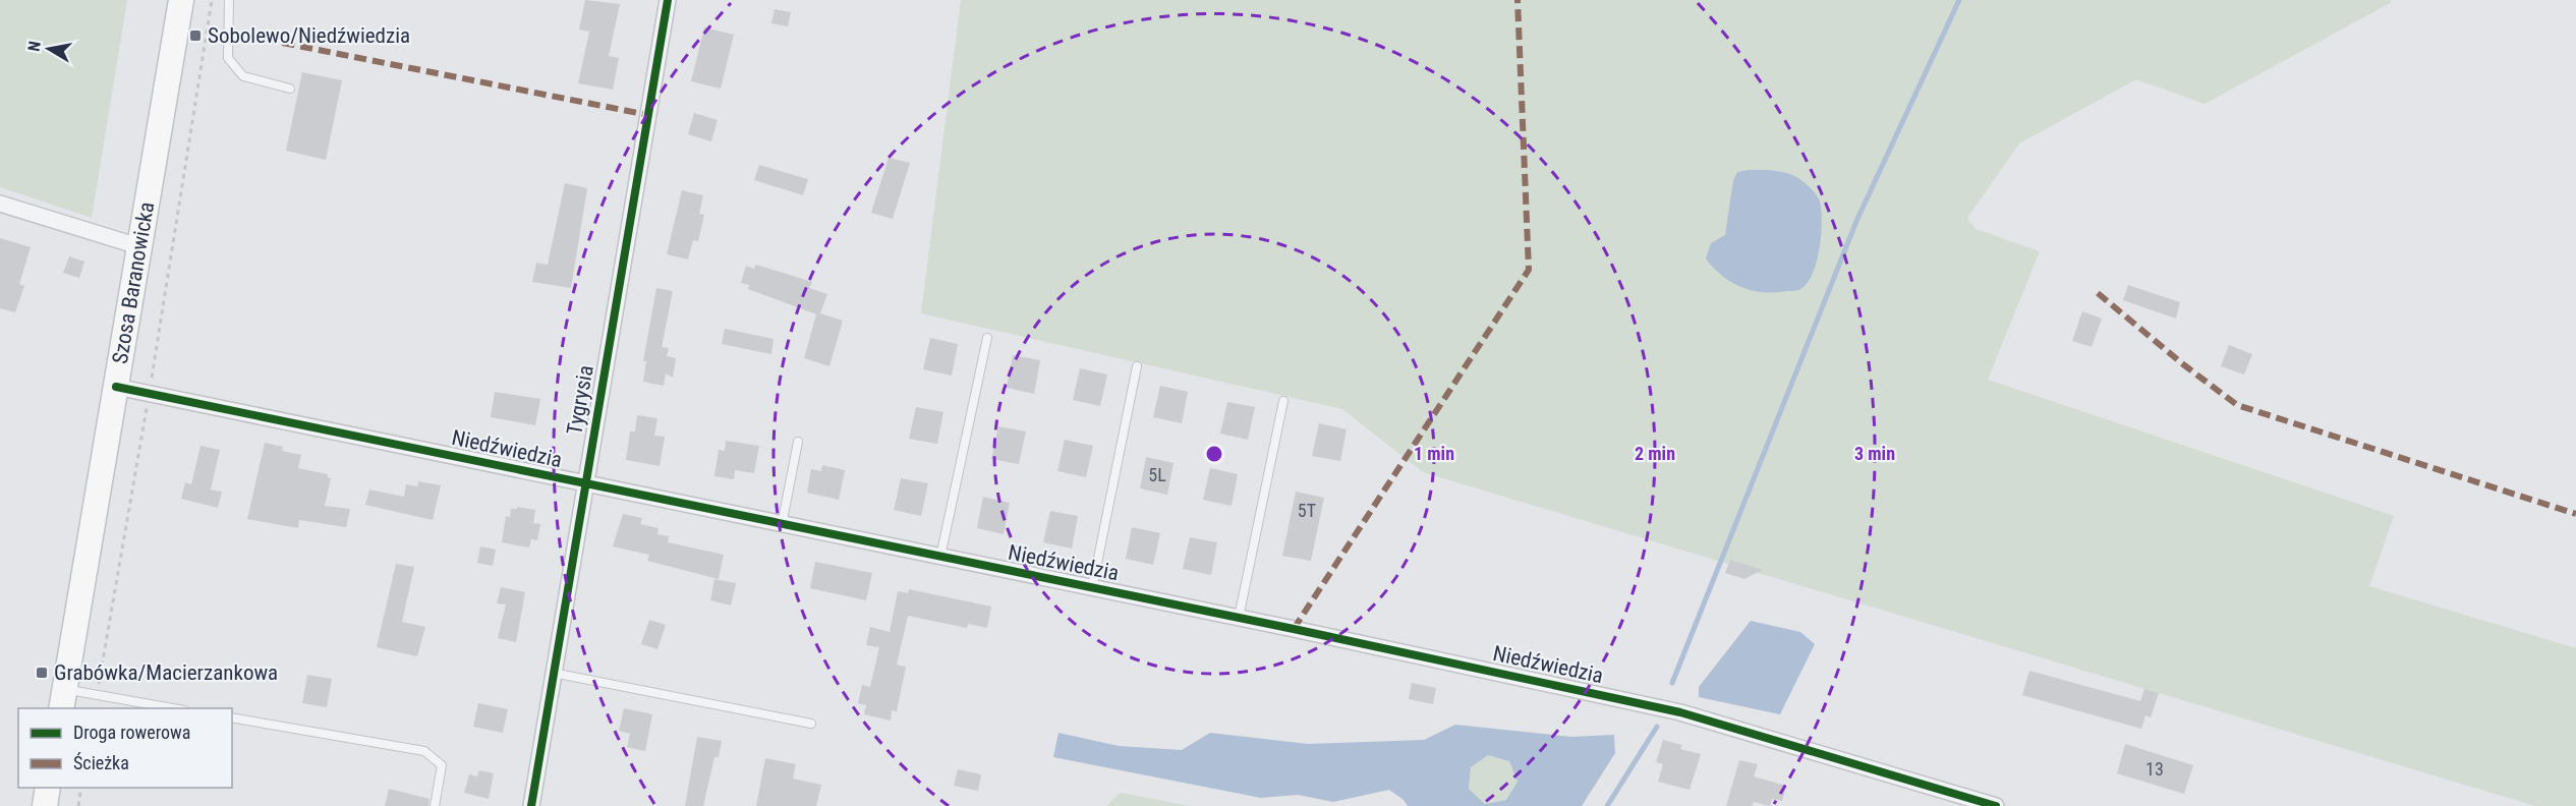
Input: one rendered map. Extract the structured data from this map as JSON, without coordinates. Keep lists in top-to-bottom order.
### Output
{
  "streets": {
    "main road": ["Szosa Baranowicka"],
    "street": ["Tygrysia", "Niedźwiedzia"]
  },
  "crossings": [
    ["Szosa Baranowicka", "Niedźwiedzia"],
    ["Tygrysia", "Niedźwiedzia"]
  ],
  "places": {
    "transit": ["Sobolewo/Niedźwiedzia", "Grabówka/Macierzankowa"]
  },
  "house_numbers": ["5L", "5T", "13"],
  "legend": ["Droga rowerowa", "Ścieżka"],
  "north": "left",
  "rings": ["1 min", "2 min", "3 min"]
}
